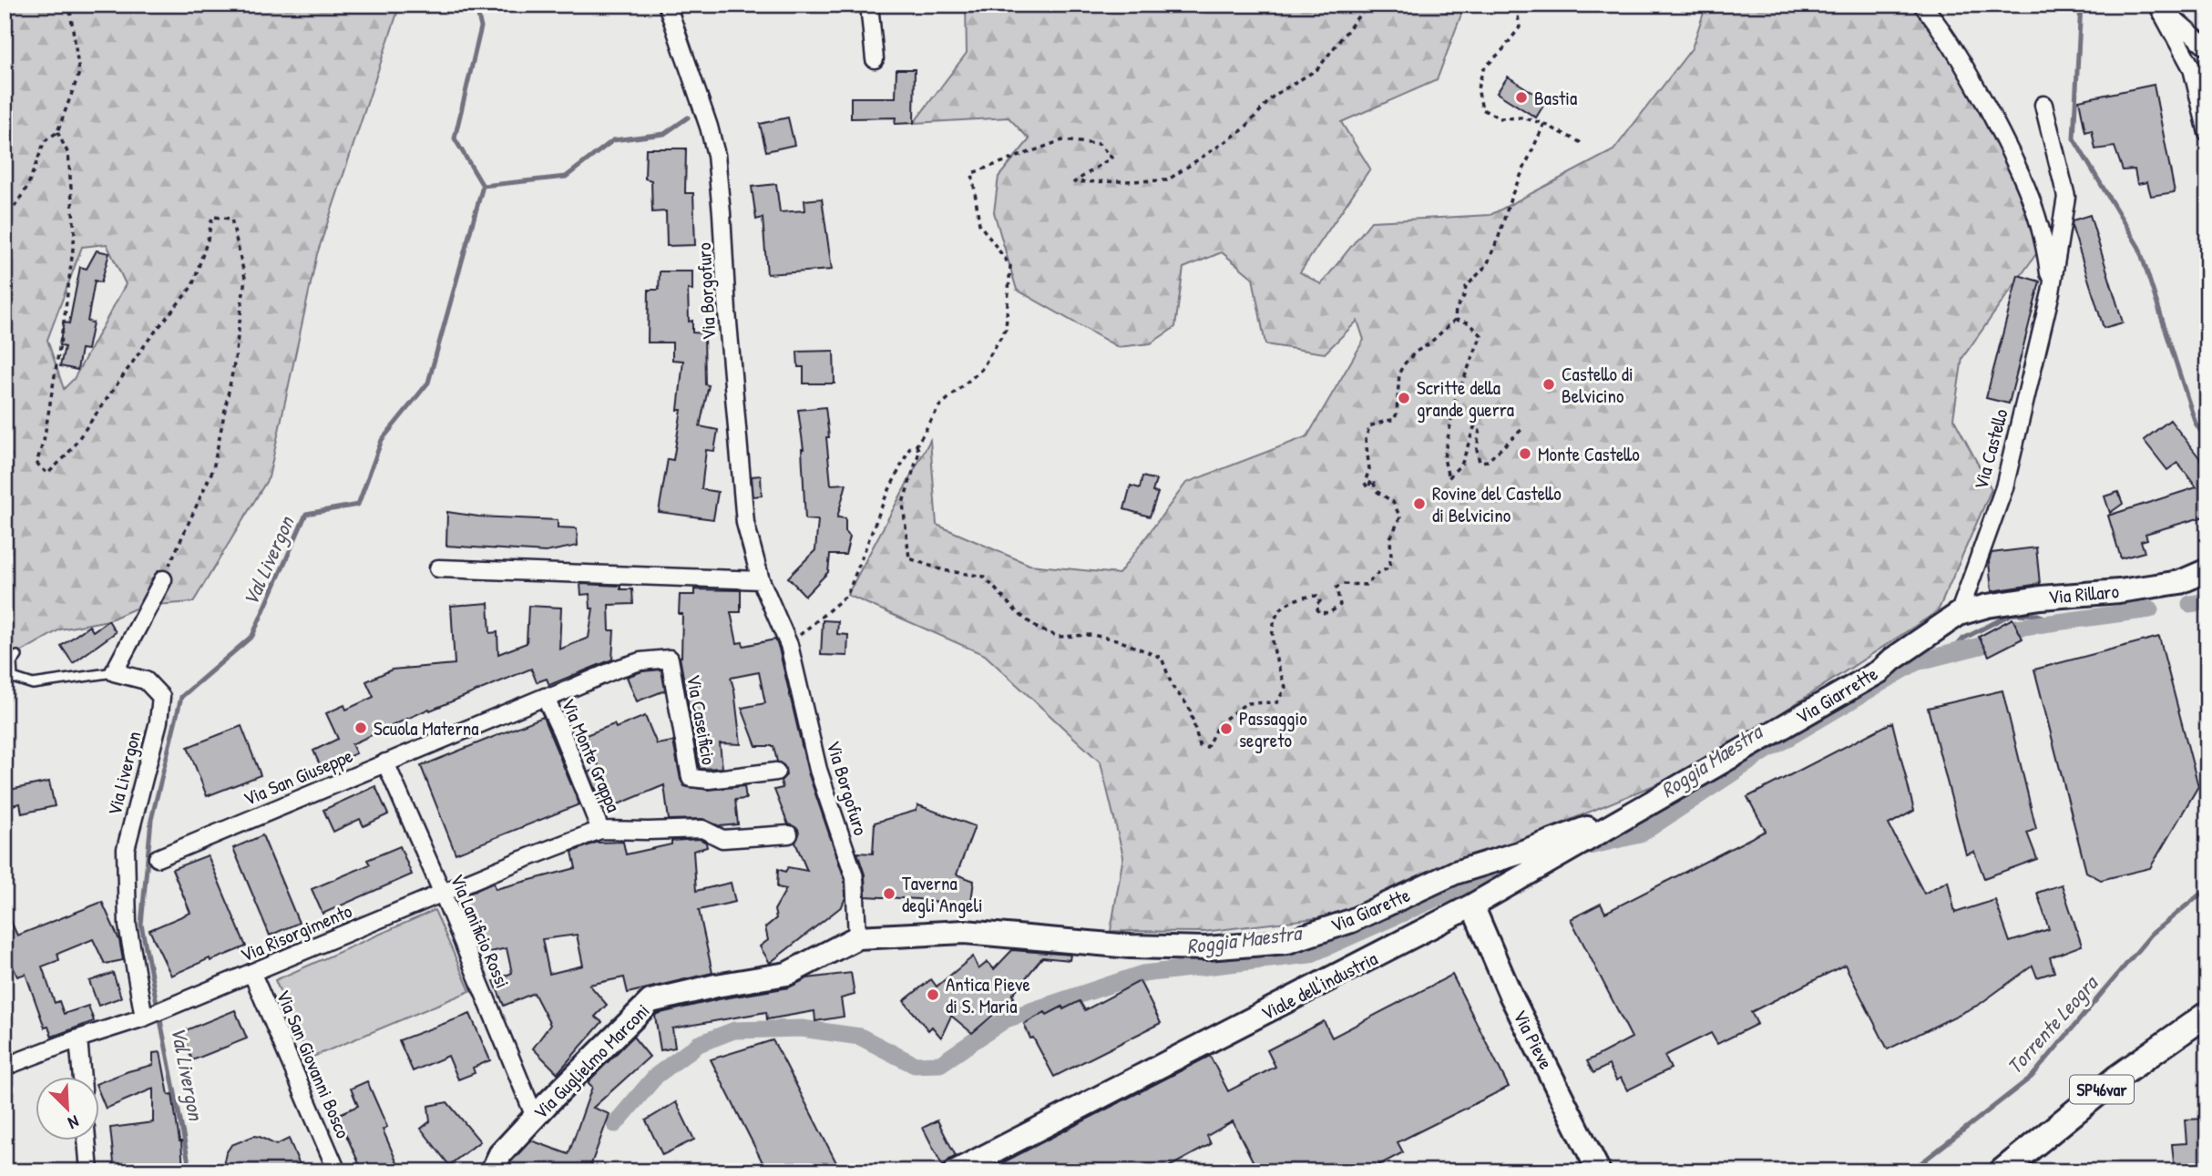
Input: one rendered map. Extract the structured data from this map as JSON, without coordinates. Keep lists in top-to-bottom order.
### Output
{
  "streets": {
    "main road": ["SP46var"],
    "street": [
      "Via Borgofuro",
      "Via Castello",
      "Via Rillaro",
      "Via Giarrette",
      "Via Caseificio",
      "Via Monte Grappa",
      "Via Livergon",
      "Via San Giuseppe",
      "Via Giarette",
      "Via Lanificio Rossi",
      "Via Risorgimento",
      "Viale dell'industria",
      "Via Pieve",
      "Via Guglielmo Marconi",
      "Via San Giovanni Bosco"
    ]
  },
  "crossings": [
    ["Via Borgofuro", "Via Giarette"],
    ["Via Borgofuro", "Via Guglielmo Marconi"],
    ["Via Castello", "Via Rillaro"],
    ["Via Castello", "Via Giarrette"],
    ["Via Rillaro", "Via Giarrette"],
    ["Via Giarrette", "Viale dell'industria"],
    ["Via Caseificio", "Via San Giuseppe"],
    ["Via Monte Grappa", "Via San Giuseppe"],
    ["Via Monte Grappa", "Via Risorgimento"],
    ["Via Livergon", "Via Risorgimento"],
    ["Via San Giuseppe", "Via Lanificio Rossi"],
    ["Via Giarette", "Viale dell'industria"],
    ["Via Giarette", "Via Guglielmo Marconi"],
    ["Via Lanificio Rossi", "Via Risorgimento"],
    ["Via Lanificio Rossi", "Via Guglielmo Marconi"],
    ["Via Risorgimento", "Via San Giovanni Bosco"],
    ["Viale dell'industria", "Via Pieve"]
  ],
  "water": ["Val Livergon", "Roggia Maestra", "Torrente Leogra"],
  "places": [
    "Bastia",
    "Castello di Belvicino",
    "Scritte della grande guerra",
    "Monte Castello",
    "Rovine del Castello di Belvicino",
    "Scuola Materna",
    "Passaggio segreto",
    "Taverna degli Angeli",
    "Antica Pieve di S. Maria"
  ],
  "north": "bottom right"
}
